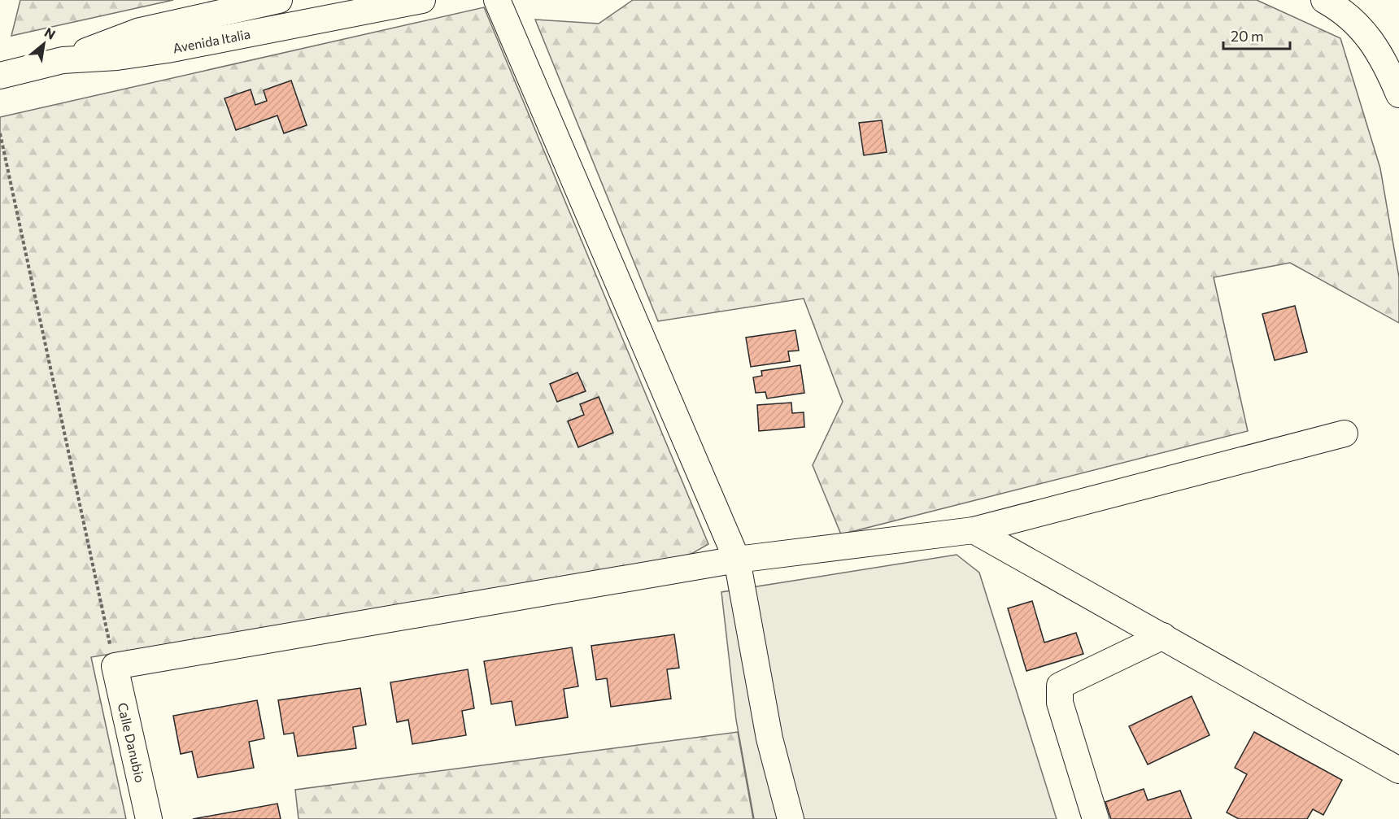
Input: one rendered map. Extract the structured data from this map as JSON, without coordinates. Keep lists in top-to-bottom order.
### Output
{
  "streets": {
    "street": ["Avenida Italia", "Calle Danubio"]
  },
  "scale_bar": "20 m",
  "north": "top right"
}
